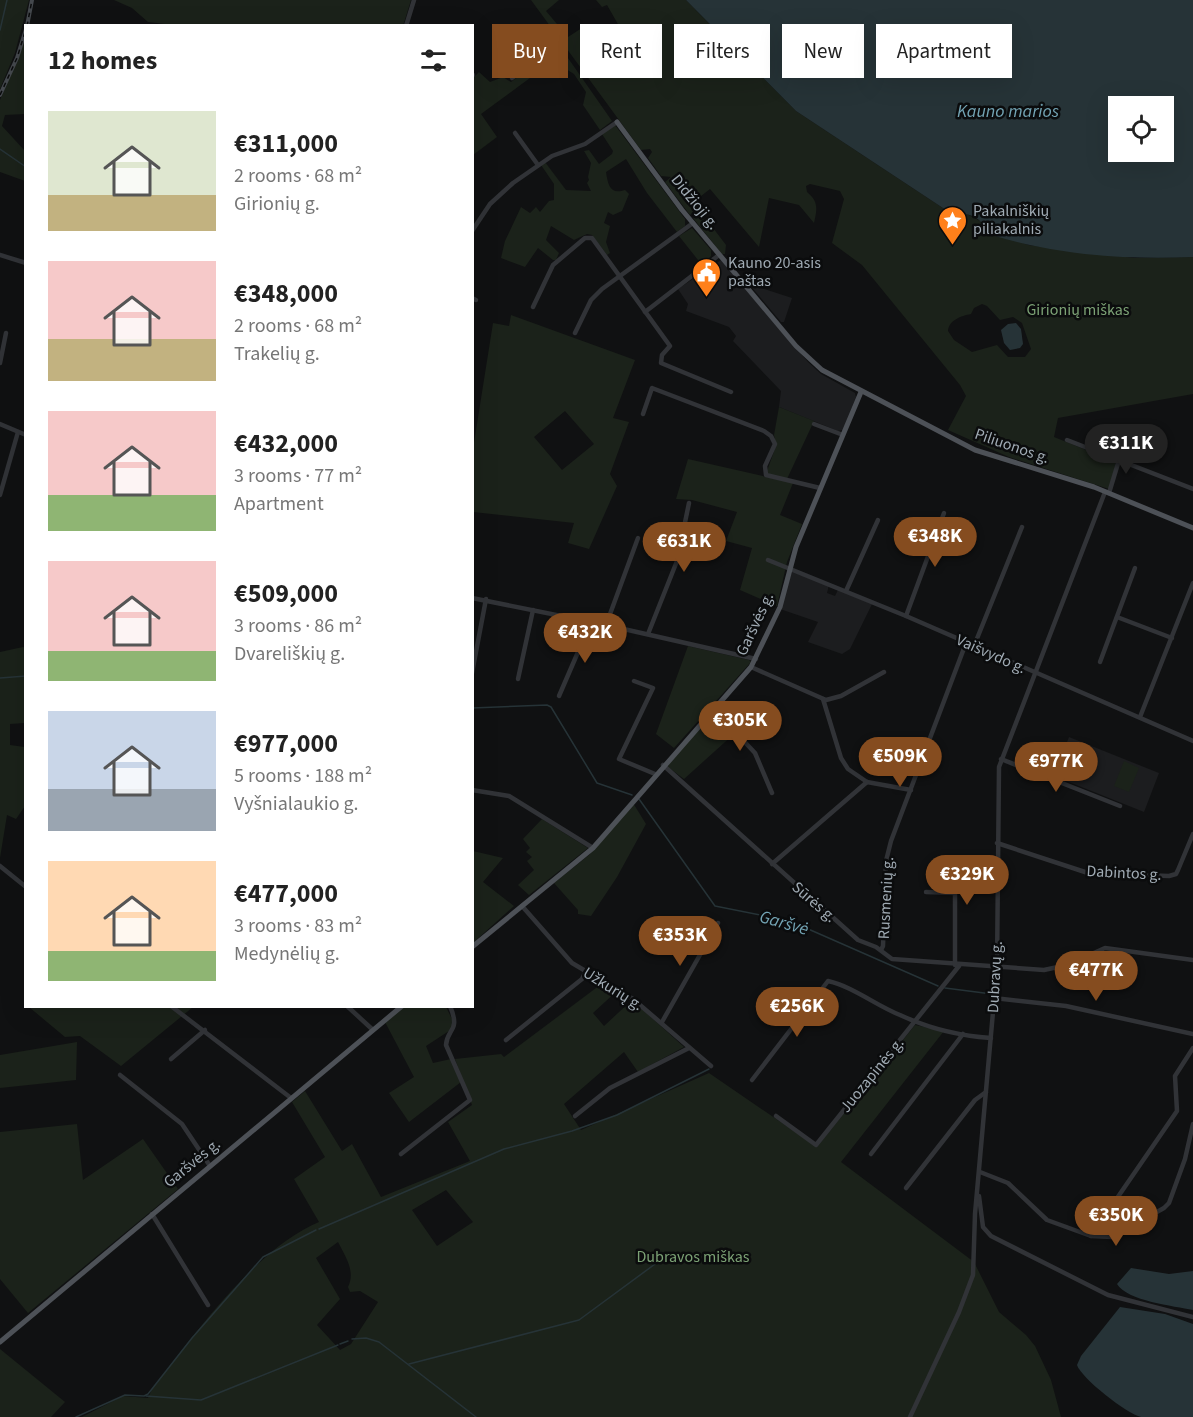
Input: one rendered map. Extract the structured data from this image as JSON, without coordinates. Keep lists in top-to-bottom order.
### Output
{
  "streets": {
    "main road": ["Didžioji g.", "Piliuonos g.", "Garšvės g."],
    "street": [
      "Vaišvydo g.",
      "Dabintos g.",
      "Rusmenių g.",
      "Sūrės g.",
      "Dubravų g.",
      "Užkurių g.",
      "Juozapinės g."
    ]
  },
  "crossings": [
    ["Didžioji g.", "Piliuonos g."],
    ["Didžioji g.", "Garšvės g."],
    ["Piliuonos g.", "Garšvės g."],
    ["Piliuonos g.", "Dubravų g."],
    ["Garšvės g.", "Vaišvydo g."],
    ["Garšvės g.", "Sūrės g."],
    ["Garšvės g.", "Užkurių g."],
    ["Vaišvydo g.", "Rusmenių g."],
    ["Vaišvydo g.", "Dubravų g."],
    ["Dabintos g.", "Dubravų g."],
    ["Rusmenių g.", "Sūrės g."],
    ["Sūrės g.", "Dubravų g."],
    ["Sūrės g.", "Juozapinės g."]
  ],
  "water": ["Kauno marios", "Garšvė"],
  "parks": ["Girionių miškas", "Dubravos miškas"],
  "places": {
    "place": ["Pakalniškių piliakalnis"],
    "public building": ["Kauno 20-asis paštas"]
  },
  "page": {
    "chip": [
      "Buy",
      "Rent",
      "Filters",
      "New",
      "Apartment"
    ],
    "heading": "12 homes",
    "list": [
      {
        "name": "€311,000",
        "note": "2 rooms · 68 m² · Girionių g."
      },
      {
        "name": "€348,000",
        "note": "2 rooms · 68 m² · Trakelių g."
      },
      {
        "name": "€432,000",
        "note": "3 rooms · 77 m² · Apartment"
      },
      {
        "name": "€509,000",
        "note": "3 rooms · 86 m² · Dvareliškių g."
      },
      {
        "name": "€977,000",
        "note": "5 rooms · 188 m² · Vyšnialaukio g."
      },
      {
        "name": "€477,000",
        "note": "3 rooms · 83 m² · Medynėlių g."
      }
    ],
    "price": [
      "€311K",
      "€348K",
      "€631K",
      "€432K",
      "€305K",
      "€509K",
      "€977K",
      "€329K",
      "€353K",
      "€477K",
      "€256K",
      "€350K"
    ]
  }
}
